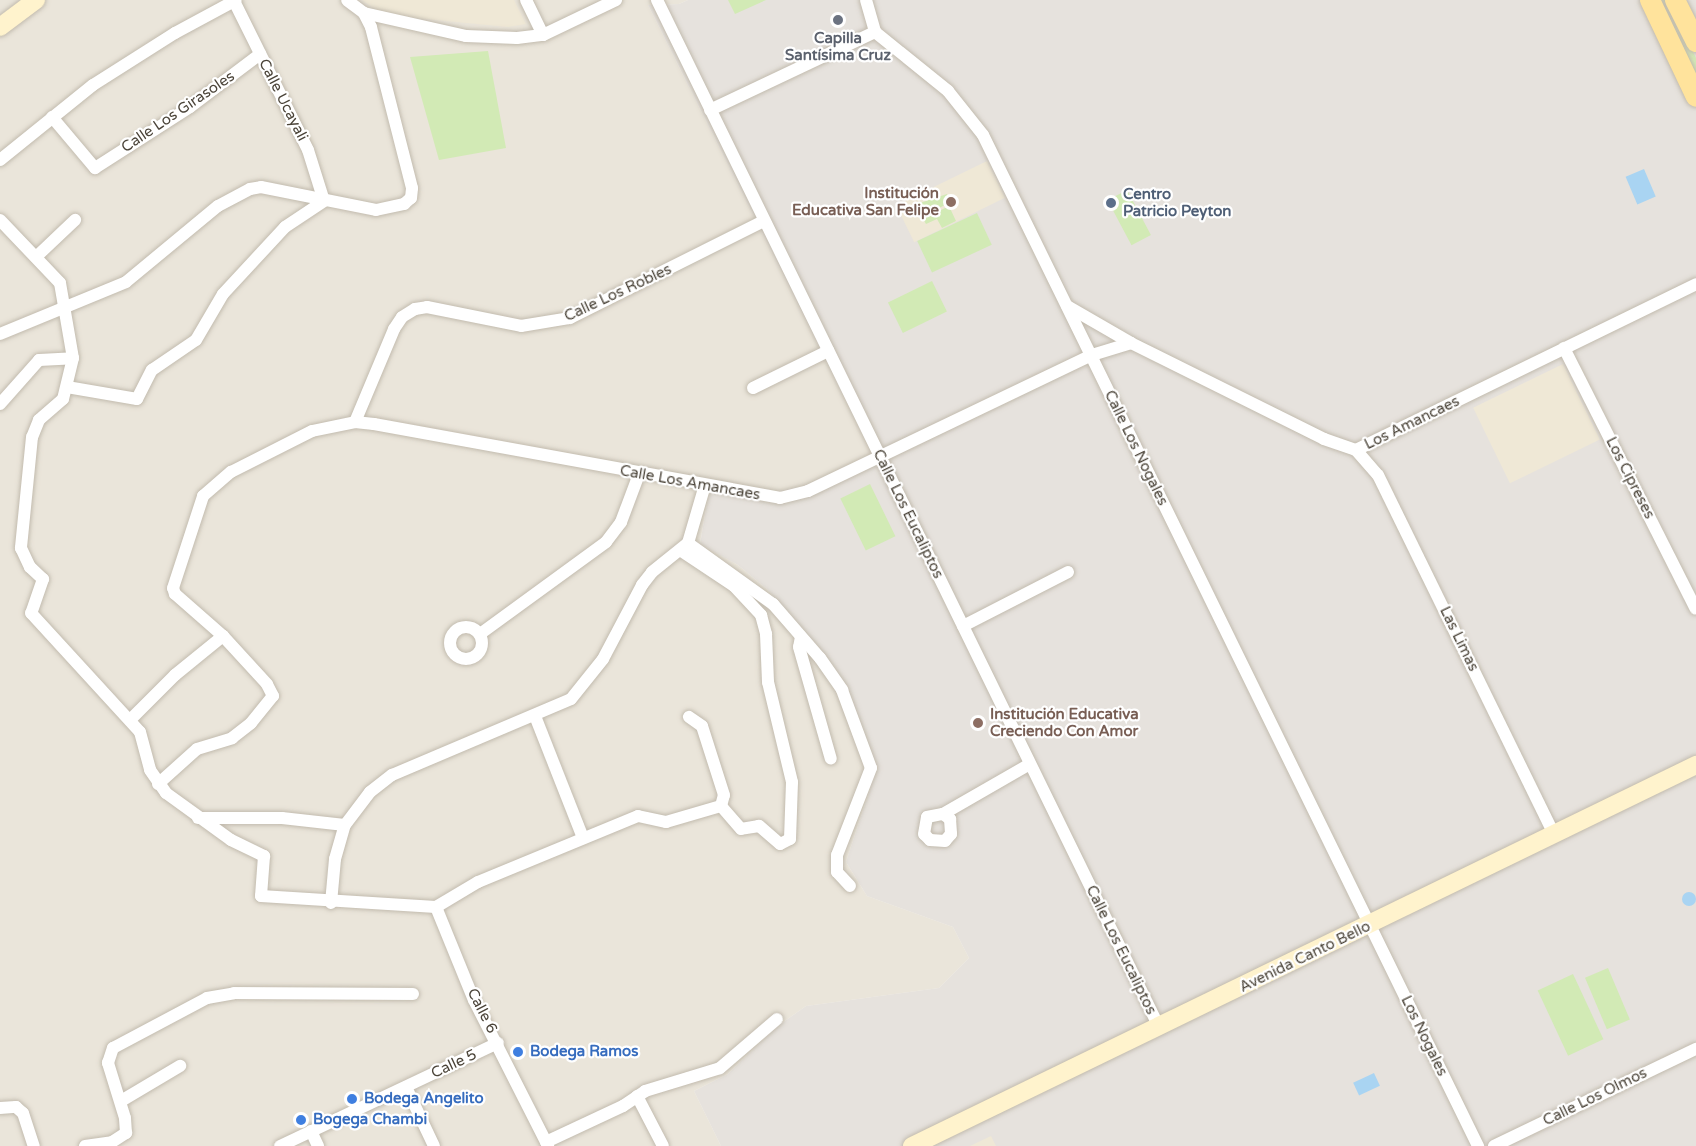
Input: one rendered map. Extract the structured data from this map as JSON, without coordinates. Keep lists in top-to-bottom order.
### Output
{
  "streets": {
    "street": [
      "Calle Ucayali",
      "Calle Los Girasoles",
      "Calle Los Robles",
      "Los Amancaes",
      "Calle Los Nogales",
      "Los Cipreses",
      "Calle Los Amancaes",
      "Calle Los Eucaliptos",
      "Las Limas",
      "Avenida Canto Bello",
      "Calle 6",
      "Los Nogales",
      "Calle 5",
      "Calle Los Olmos"
    ]
  },
  "crossings": [
    ["Calle Ucayali", "Calle Los Girasoles"],
    ["Calle Los Robles", "Calle Los Amancaes"],
    ["Calle Los Robles", "Calle Los Eucaliptos"],
    ["Los Amancaes", "Calle Los Nogales"],
    ["Los Amancaes", "Los Cipreses"],
    ["Los Amancaes", "Calle Los Amancaes"],
    ["Los Amancaes", "Las Limas"],
    ["Calle Los Nogales", "Calle Los Amancaes"],
    ["Calle Los Nogales", "Avenida Canto Bello"],
    ["Calle Los Nogales", "Los Nogales"],
    ["Calle Los Amancaes", "Calle Los Eucaliptos"],
    ["Calle Los Eucaliptos", "Avenida Canto Bello"],
    ["Las Limas", "Avenida Canto Bello"],
    ["Avenida Canto Bello", "Los Nogales"],
    ["Calle 6", "Calle 5"]
  ],
  "places": [
    "Capilla Santísima Cruz",
    "Institución Educativa San Felipe",
    "Centro Patricio Peyton",
    "Institución Educativa Creciendo Con Amor",
    "Bodega Ramos",
    "Bodega Angelito",
    "Bogega Chambi"
  ]
}
